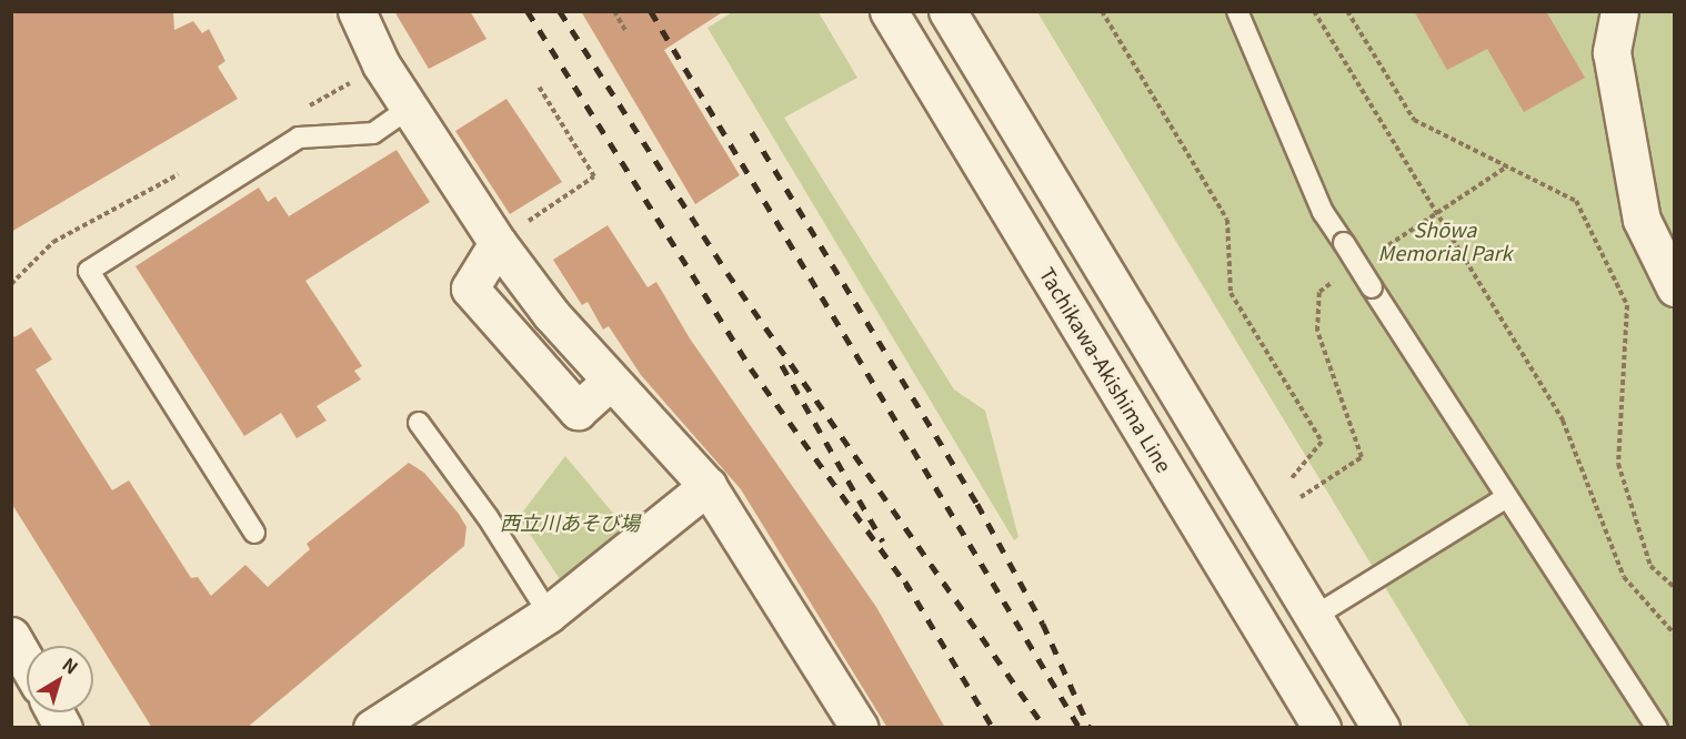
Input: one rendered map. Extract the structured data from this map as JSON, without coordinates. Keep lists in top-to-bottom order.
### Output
{
  "streets": {
    "street": ["Tachikawa-Akishima Line"]
  },
  "parks": ["Shōwa Memorial Park", "西立川あそび場"],
  "north": "top right"
}
